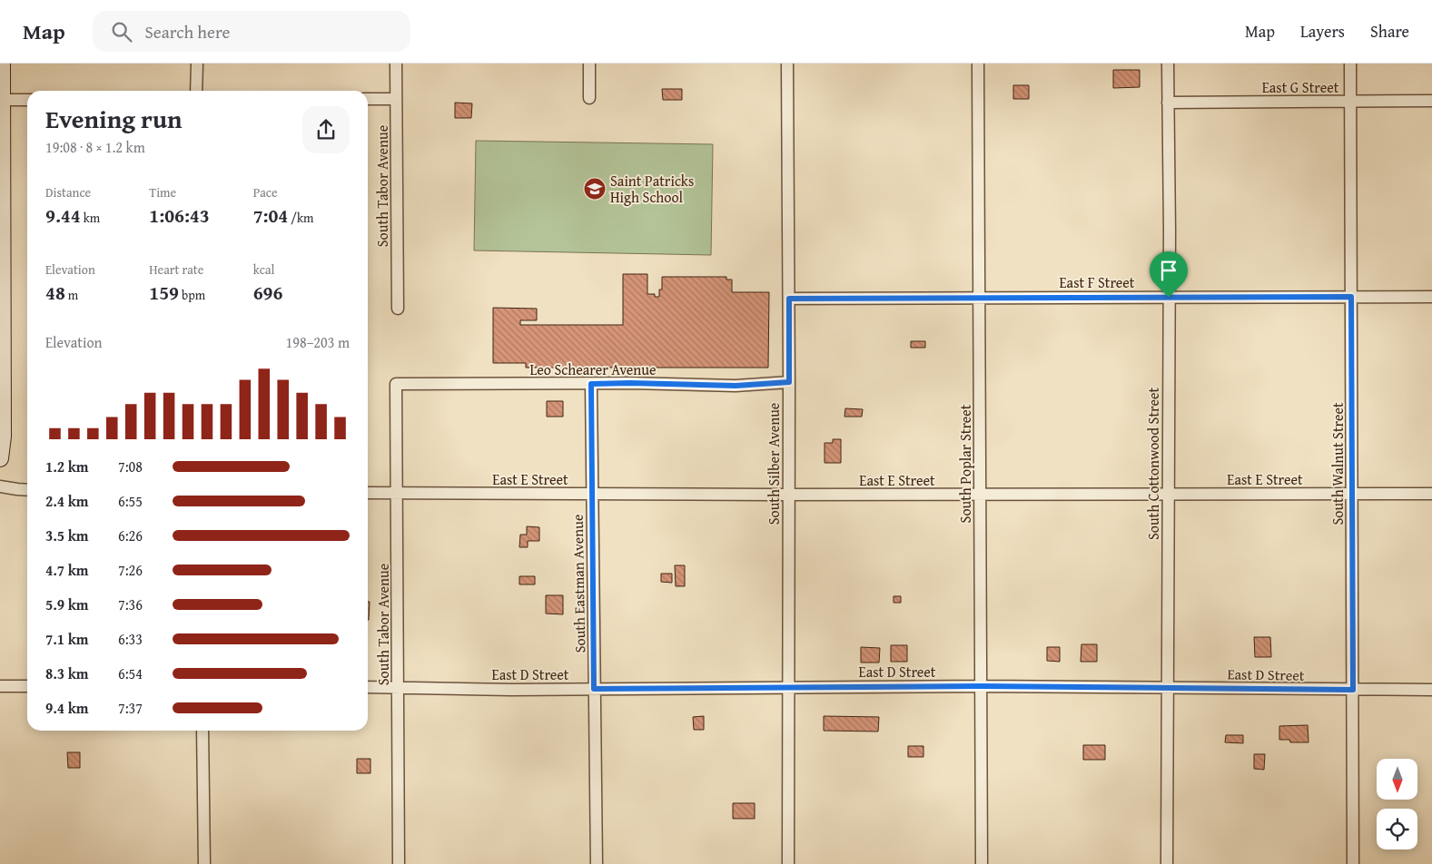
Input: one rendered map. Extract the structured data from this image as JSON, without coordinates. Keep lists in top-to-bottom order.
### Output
{
  "streets": {
    "street": [
      "East G Street",
      "South Tabor Avenue",
      "East F Street",
      "Leo Schearer Avenue",
      "South Silber Avenue",
      "South Poplar Street",
      "South Cottonwood Street",
      "South Walnut Street",
      "East E Street",
      "South Eastman Avenue",
      "East D Street"
    ]
  },
  "crossings": [
    ["East G Street", "South Cottonwood Street"],
    ["East G Street", "South Walnut Street"],
    ["South Tabor Avenue", "Leo Schearer Avenue"],
    ["South Tabor Avenue", "East E Street"],
    ["South Tabor Avenue", "East D Street"],
    ["East F Street", "South Silber Avenue"],
    ["East F Street", "South Poplar Street"],
    ["East F Street", "South Cottonwood Street"],
    ["East F Street", "South Walnut Street"],
    ["Leo Schearer Avenue", "South Silber Avenue"],
    ["Leo Schearer Avenue", "South Eastman Avenue"],
    ["South Silber Avenue", "East E Street"],
    ["South Silber Avenue", "East D Street"],
    ["South Poplar Street", "East E Street"],
    ["South Poplar Street", "East D Street"],
    ["South Cottonwood Street", "East E Street"],
    ["South Cottonwood Street", "East D Street"],
    ["South Walnut Street", "East E Street"],
    ["South Walnut Street", "East D Street"],
    ["East E Street", "South Eastman Avenue"],
    ["South Eastman Avenue", "East D Street"]
  ],
  "places": {
    "school or university": ["Saint Patricks High School"]
  },
  "north": "bottom",
  "page": {
    "header": "Map",
    "search": "Search here",
    "nav": ["Map", "Layers", "Share"],
    "heading": ["Evening run", "19:08 · 8 × 1.2 km"],
    "stats": [
      ["Distance", "9.44 km"],
      ["Time", "1:06:43"],
      ["Pace", "7:04 /km"],
      ["Elevation", "48 m"],
      ["Heart rate", "159 bpm"],
      ["kcal", "696"]
    ],
    "chart": ["Elevation", "198–203 m"],
    "list": [
      {
        "name": "1.2 km",
        "note": "7:08"
      },
      {
        "name": "2.4 km",
        "note": "6:55"
      },
      {
        "name": "3.5 km",
        "note": "6:26"
      },
      {
        "name": "4.7 km",
        "note": "7:26"
      },
      {
        "name": "5.9 km",
        "note": "7:36"
      },
      {
        "name": "7.1 km",
        "note": "6:33"
      },
      {
        "name": "8.3 km",
        "note": "6:54"
      },
      {
        "name": "9.4 km",
        "note": "7:37"
      }
    ]
  }
}
